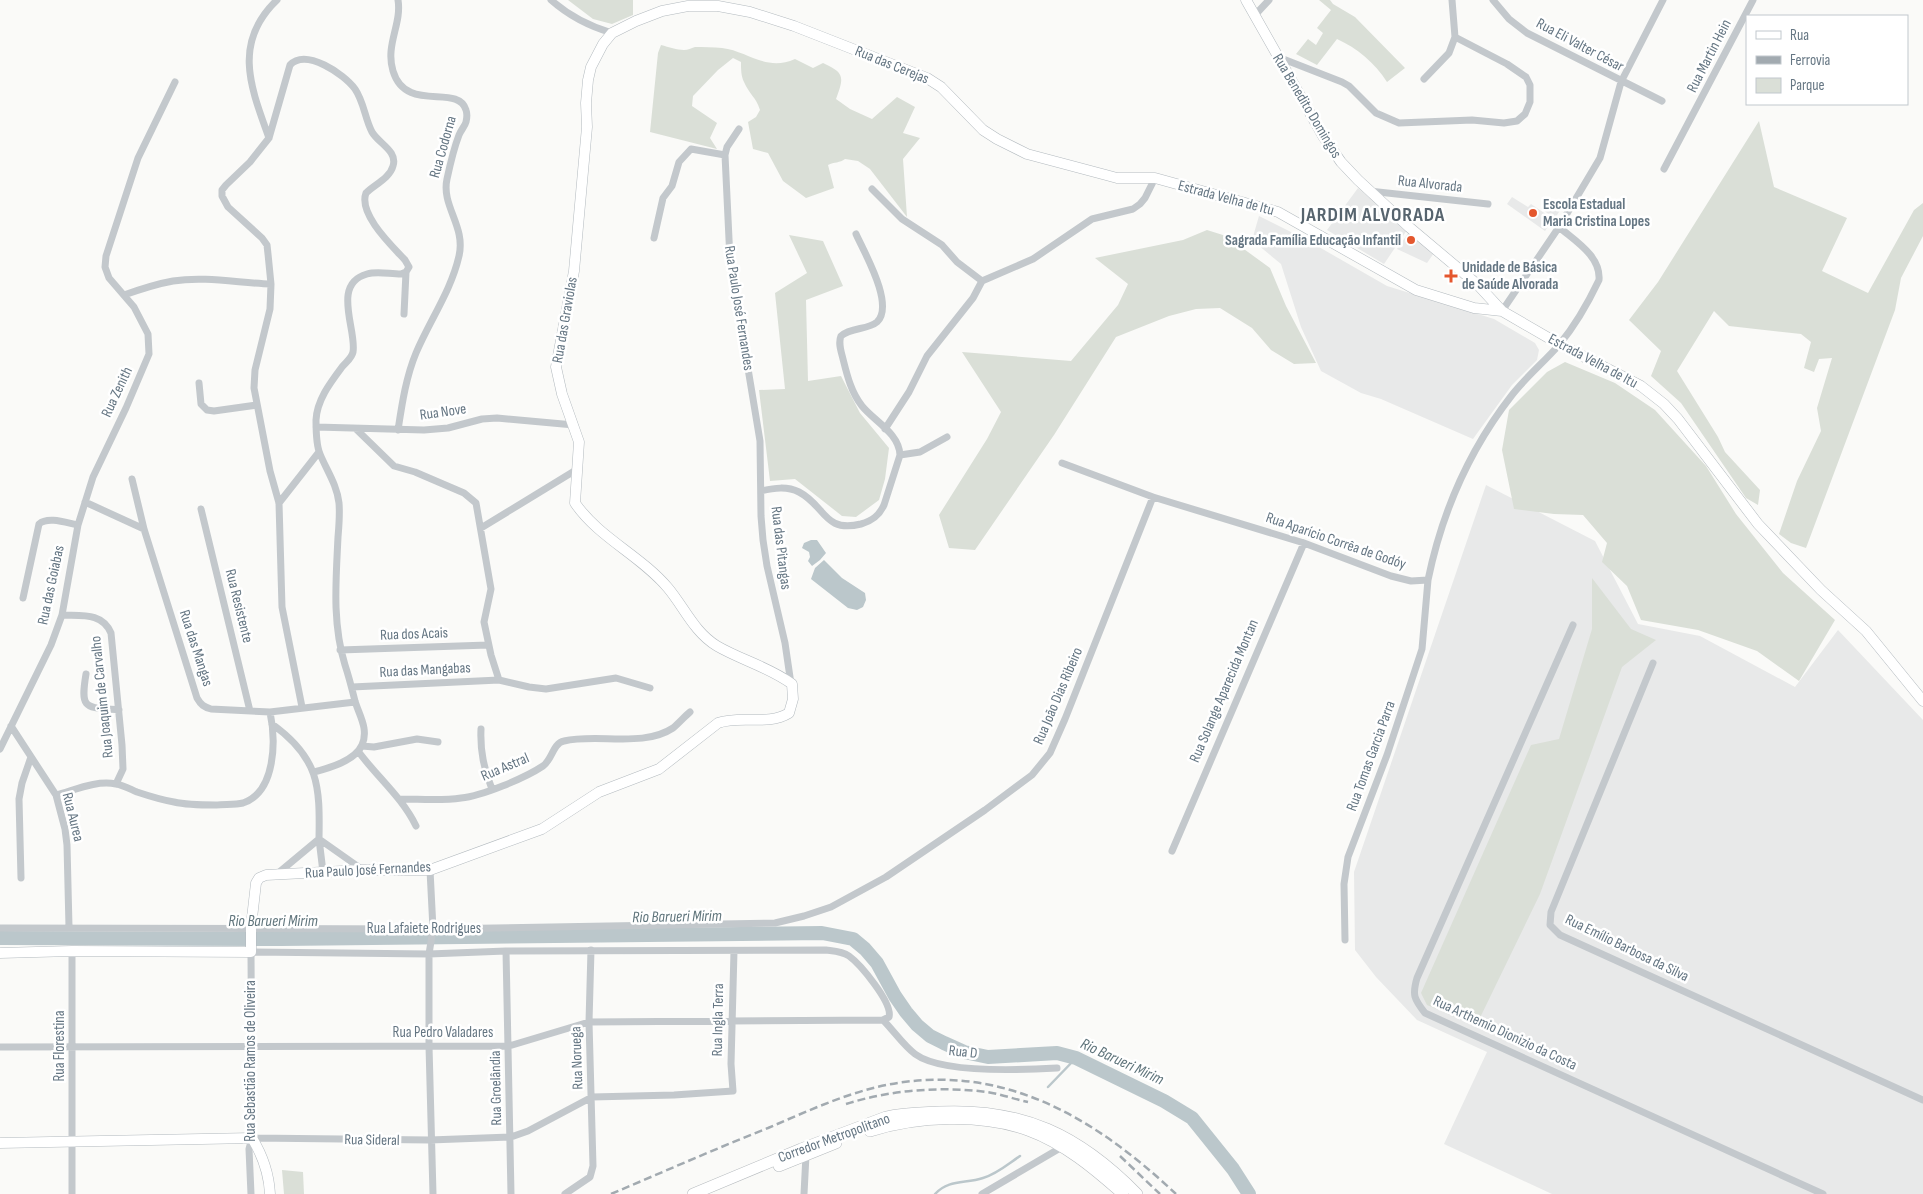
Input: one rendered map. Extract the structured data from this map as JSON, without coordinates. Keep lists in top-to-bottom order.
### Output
{
  "streets": {
    "main road": [
      "Rua das Cerejas",
      "Rua Benedito Domingos",
      "Estrada Velha de Itu",
      "Rua Paulo José Fernandes",
      "Rua das Graviolas",
      "Rua Sebastião Ramos de Oliveira",
      "Corredor Metropolitano",
      "Rua Sideral"
    ],
    "street": [
      "Rua Eli Valter César",
      "Rua Martin Hein",
      "Rua Codorna",
      "Rua Alvorada",
      "Rua Zenith",
      "Rua Nove",
      "Rua Aparício Corrêa de Godóy",
      "Rua das Pitangas",
      "Rua das Goiabas",
      "Rua Resistente",
      "Rua dos Acais",
      "Rua das Mangas",
      "Rua das Mangabas",
      "Rua Solange Aparecida Montan",
      "Rua João Dias Ribeiro",
      "Rua Joaquim de Carvalho",
      "Rua Tomas Garcia Parra",
      "Rua Astral",
      "Rua Aurea",
      "Rua Lafaiete Rodrigues",
      "Rua Emílio Barbosa da Silva",
      "Rua Ingla Terra",
      "Rua Pedro Valadares",
      "Rua Arthemio Dionizio da Costa",
      "Rua Florestina",
      "Rua D",
      "Rua Noruega",
      "Rua Groelândia"
    ]
  },
  "crossings": [
    ["Rua das Cerejas", "Estrada Velha de Itu"],
    ["Rua das Cerejas", "Rua das Graviolas"],
    ["Rua Benedito Domingos", "Rua Alvorada"],
    ["Rua Benedito Domingos", "Estrada Velha de Itu"],
    ["Rua Codorna", "Rua Nove"],
    ["Rua Paulo José Fernandes", "Rua das Graviolas"],
    ["Rua Paulo José Fernandes", "Rua das Pitangas"],
    ["Rua Paulo José Fernandes", "Rua Lafaiete Rodrigues"],
    ["Rua Paulo José Fernandes", "Rua Sebastião Ramos de Oliveira"],
    ["Rua das Graviolas", "Rua Nove"],
    ["Rua das Graviolas", "Rua das Pitangas"],
    ["Rua Zenith", "Rua das Goiabas"],
    ["Rua Nove", "Rua das Mangabas"],
    ["Rua Aparício Corrêa de Godóy", "Rua Solange Aparecida Montan"],
    ["Rua Aparício Corrêa de Godóy", "Rua João Dias Ribeiro"],
    ["Rua Aparício Corrêa de Godóy", "Rua Tomas Garcia Parra"],
    ["Rua das Goiabas", "Rua Joaquim de Carvalho"],
    ["Rua das Goiabas", "Rua Aurea"],
    ["Rua Resistente", "Rua das Mangas"],
    ["Rua dos Acais", "Rua das Mangabas"],
    ["Rua João Dias Ribeiro", "Rua Lafaiete Rodrigues"],
    ["Rua Aurea", "Rua Lafaiete Rodrigues"],
    ["Rua Lafaiete Rodrigues", "Rua Ingla Terra"],
    ["Rua Lafaiete Rodrigues", "Rua Pedro Valadares"],
    ["Rua Lafaiete Rodrigues", "Rua D"],
    ["Rua Lafaiete Rodrigues", "Rua Noruega"],
    ["Rua Lafaiete Rodrigues", "Rua Sebastião Ramos de Oliveira"],
    ["Rua Lafaiete Rodrigues", "Rua Groelândia"],
    ["Rua Ingla Terra", "Rua Pedro Valadares"],
    ["Rua Ingla Terra", "Rua Sideral"],
    ["Rua Pedro Valadares", "Rua Florestina"],
    ["Rua Pedro Valadares", "Rua D"],
    ["Rua Pedro Valadares", "Rua Noruega"],
    ["Rua Pedro Valadares", "Rua Sebastião Ramos de Oliveira"],
    ["Rua Pedro Valadares", "Rua Groelândia"],
    ["Rua Florestina", "Rua Sideral"],
    ["Rua Noruega", "Rua Sideral"],
    ["Rua Sebastião Ramos de Oliveira", "Rua Sideral"],
    ["Rua Groelândia", "Rua Sideral"]
  ],
  "districts": ["JARDIM ALVORADA"],
  "water": ["Rio Barueri Mirim"],
  "places": {
    "other": ["Escola Estadual Maria Cristina Lopes", "Sagrada Família Educação Infantil"],
    "health": ["Unidade de Básica de Saúde Alvorada"]
  },
  "legend": ["Rua", "Ferrovia", "Parque"]
}
